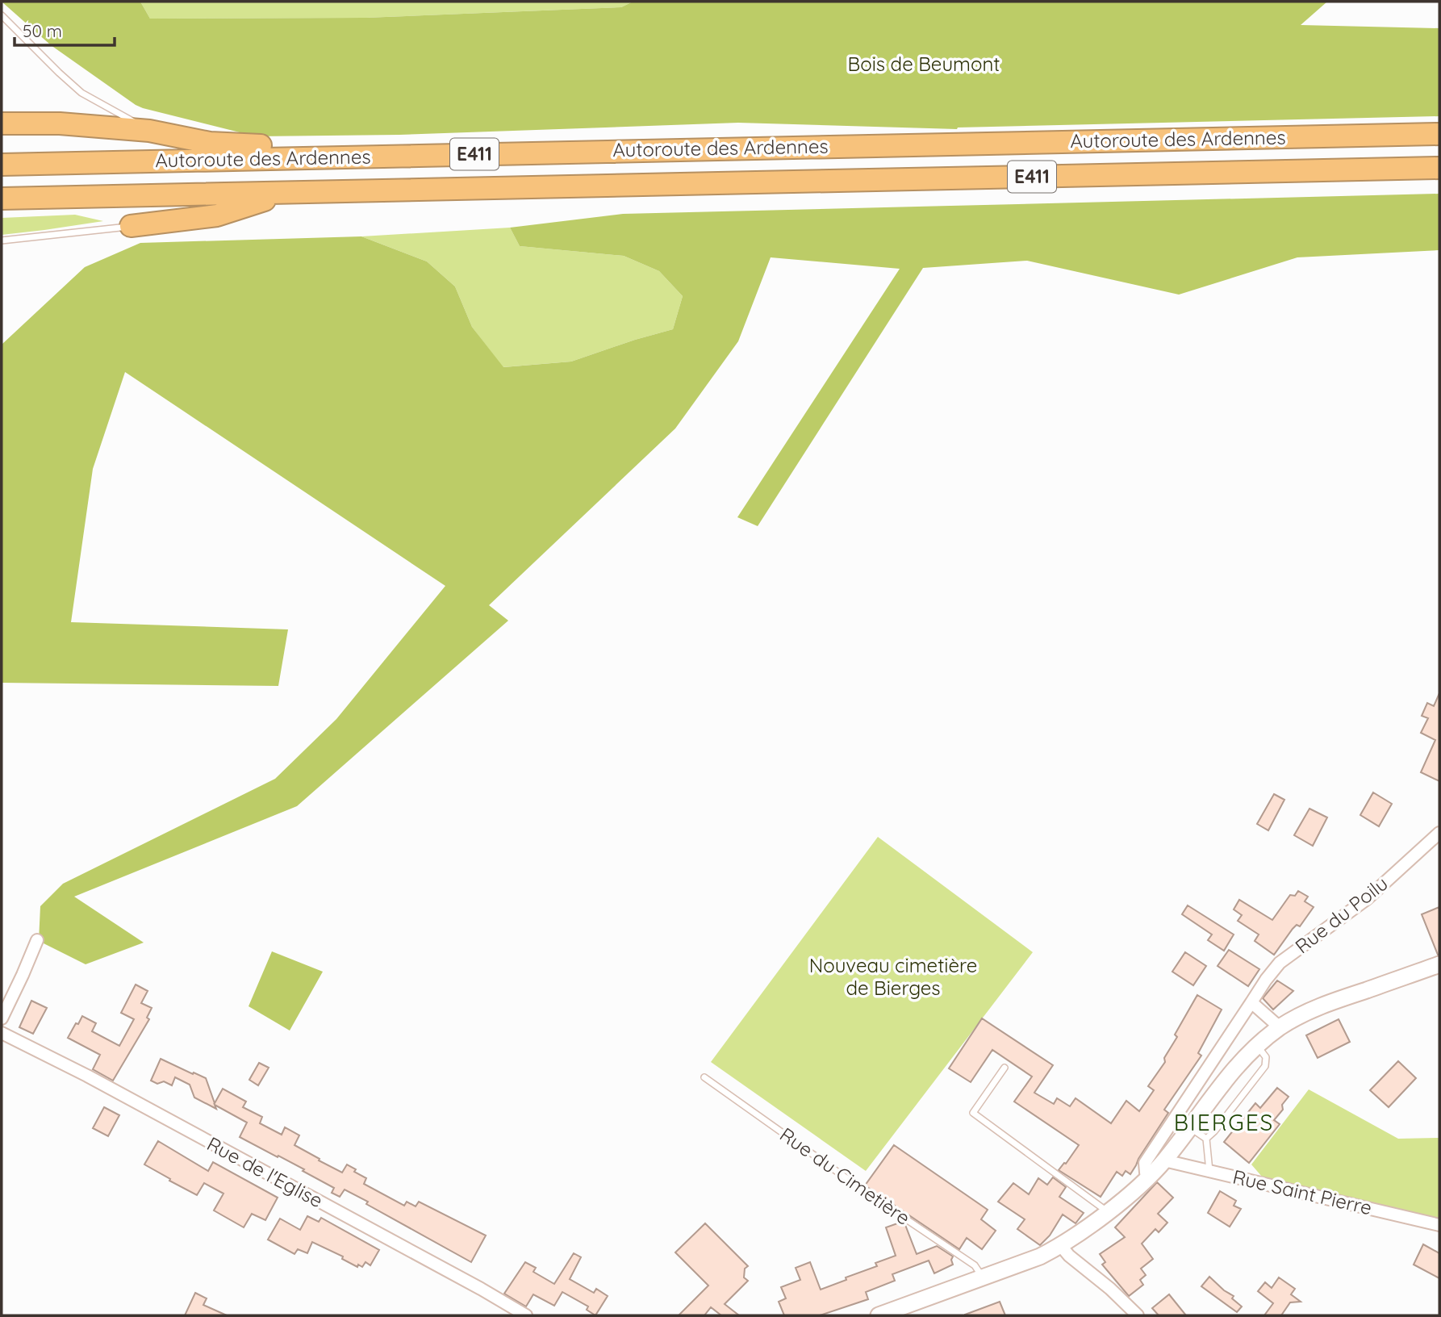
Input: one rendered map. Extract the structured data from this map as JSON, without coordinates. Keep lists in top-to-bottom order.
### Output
{
  "streets": {
    "highway": ["Autoroute des Ardennes", "E411"],
    "street": ["Rue du Poilu", "Rue de l'Eglise", "Rue Saint Pierre"],
    "lane": ["Rue du Cimetière"]
  },
  "districts": ["BIERGES"],
  "parks": ["Bois de Beumont", "Nouveau cimetière de Bierges"],
  "scale_bar": "50 m"
}
